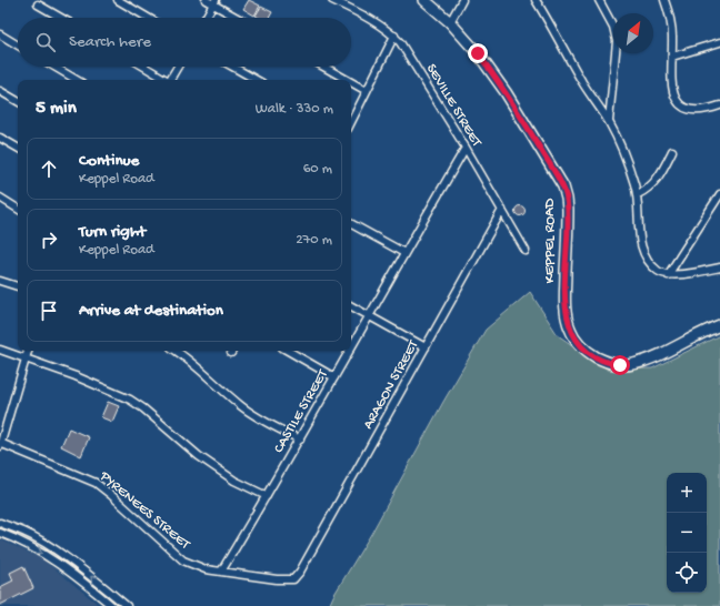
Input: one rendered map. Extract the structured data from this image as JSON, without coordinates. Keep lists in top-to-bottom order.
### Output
{
  "streets": {
    "street": [
      "SEVILLE STREET",
      "KEPPEL ROAD",
      "ARAGON STREET",
      "CASTILE STREET",
      "PYRENEES STREET"
    ]
  },
  "crossings": [
    ["SEVILLE STREET", "ARAGON STREET"],
    ["SEVILLE STREET", "CASTILE STREET"],
    ["ARAGON STREET", "PYRENEES STREET"],
    ["CASTILE STREET", "PYRENEES STREET"]
  ],
  "north": "top right",
  "page": {
    "search": "Search here",
    "heading": ["5 min", "Walk · 330 m"],
    "list": [
      ["Continue", "Keppel Road", "60 m"],
      ["Turn right", "Keppel Road", "270 m"],
      "Arrive at destination"
    ],
    "map_buttons": ["+", "−"]
  }
}
